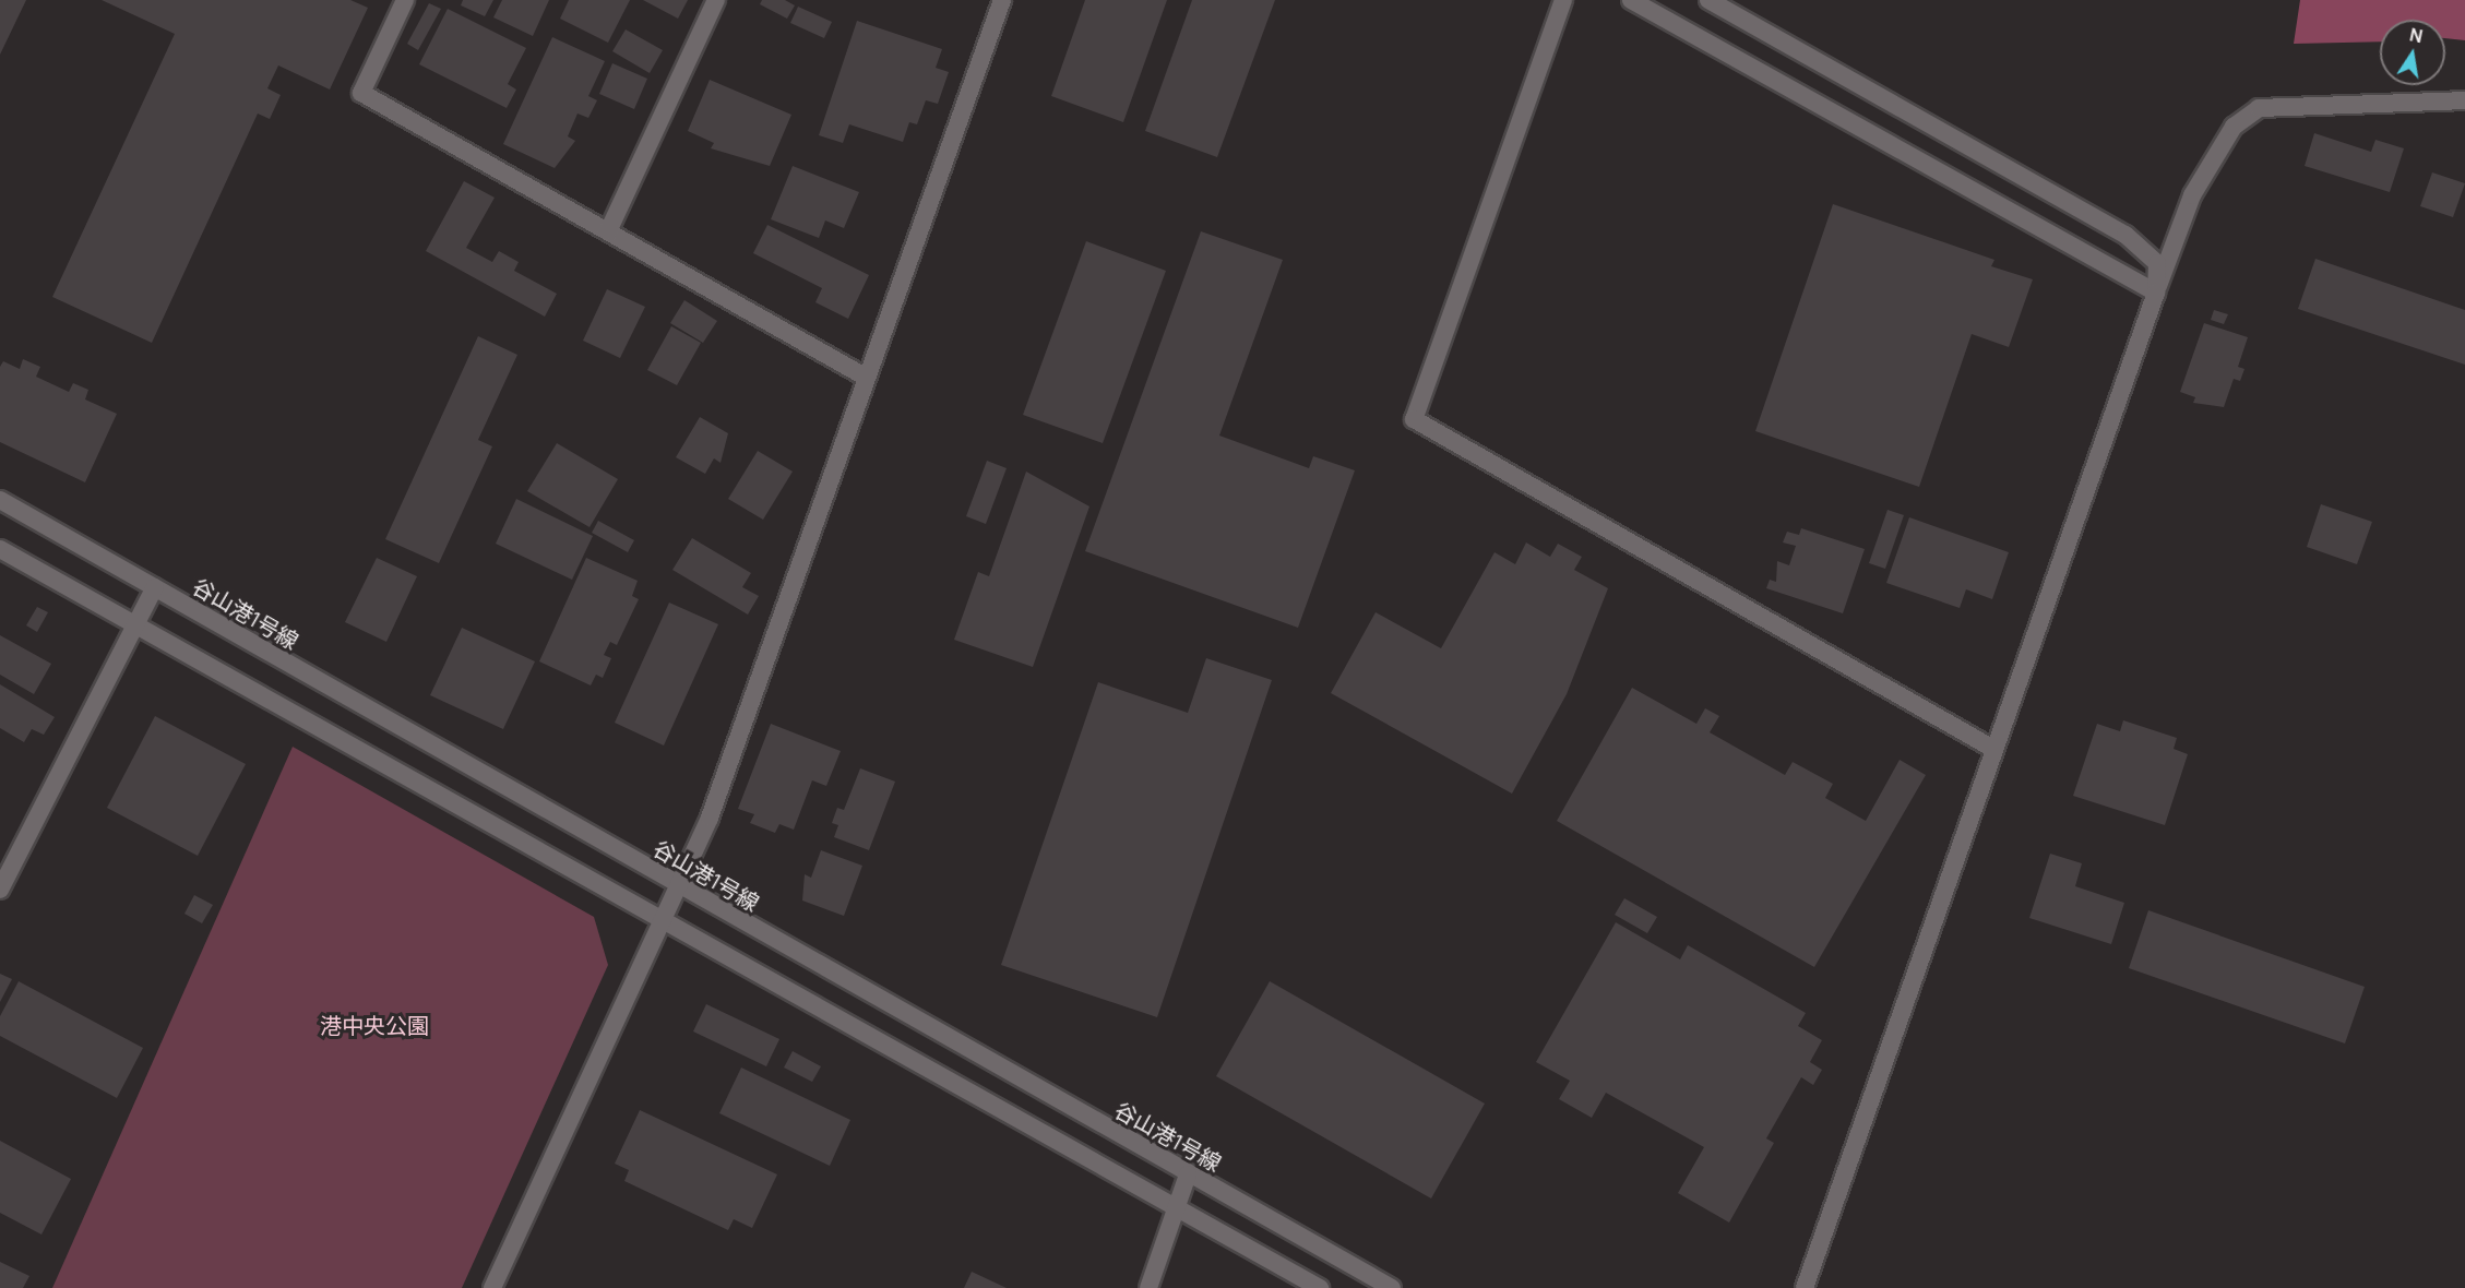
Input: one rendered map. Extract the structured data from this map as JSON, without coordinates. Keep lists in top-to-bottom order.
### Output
{
  "streets": {
    "street": ["谷山港1号線"]
  },
  "parks": ["港中央公園"],
  "north": "top"
}
